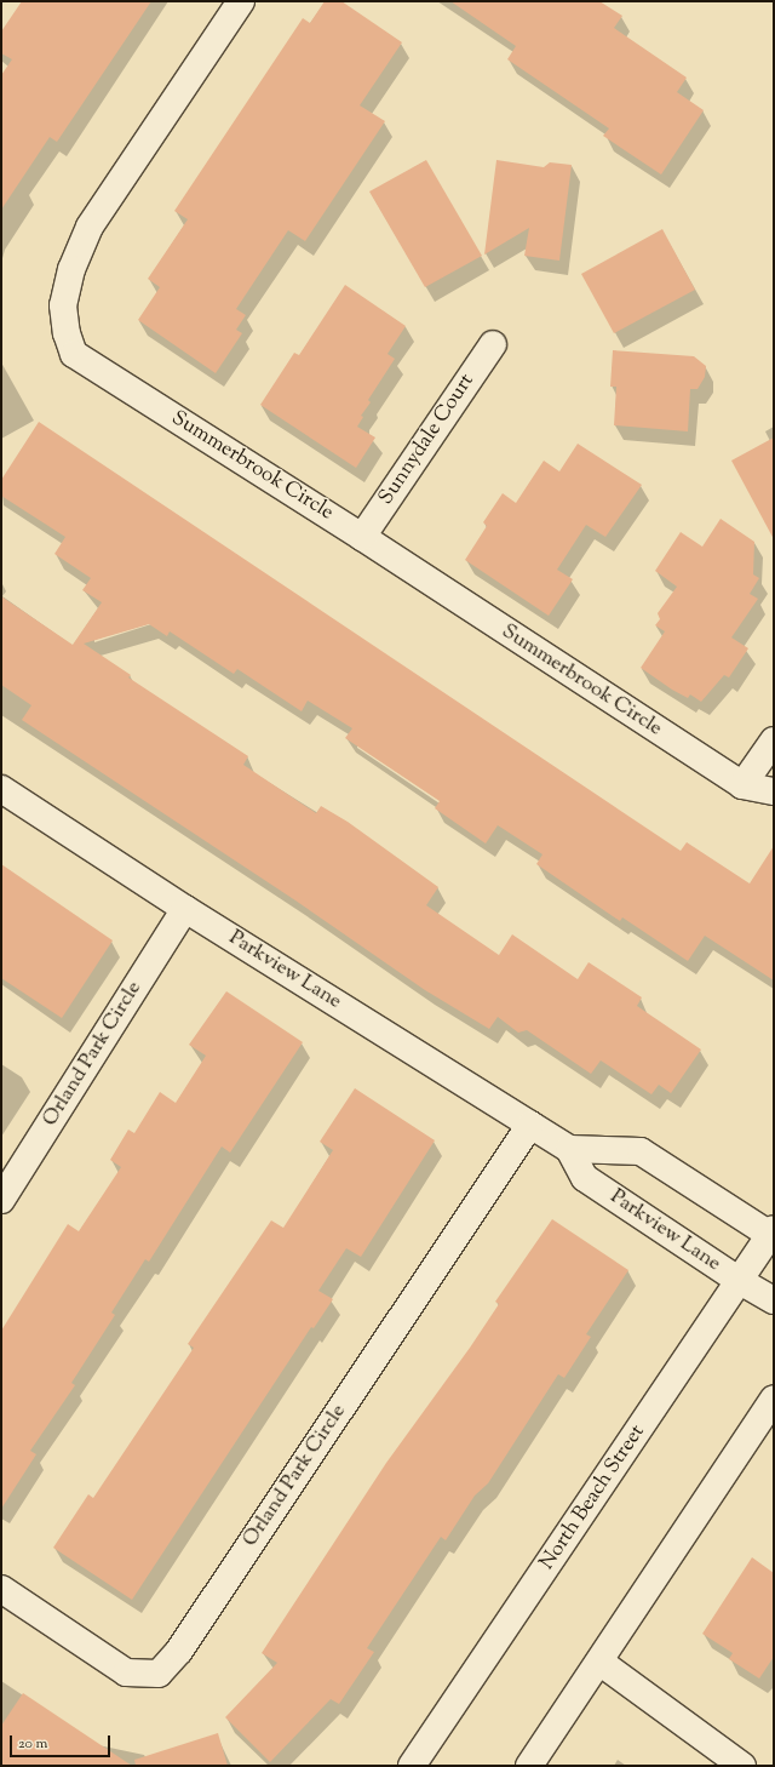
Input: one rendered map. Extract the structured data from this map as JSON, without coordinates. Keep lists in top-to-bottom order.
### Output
{
  "streets": {
    "street": [
      "Sunnydale Court",
      "Summerbrook Circle",
      "Parkview Lane",
      "Orland Park Circle",
      "North Beach Street"
    ]
  },
  "crossings": [
    ["Sunnydale Court", "Summerbrook Circle"],
    ["Parkview Lane", "Orland Park Circle"],
    ["Parkview Lane", "North Beach Street"]
  ],
  "scale_bar": "20 m"
}
